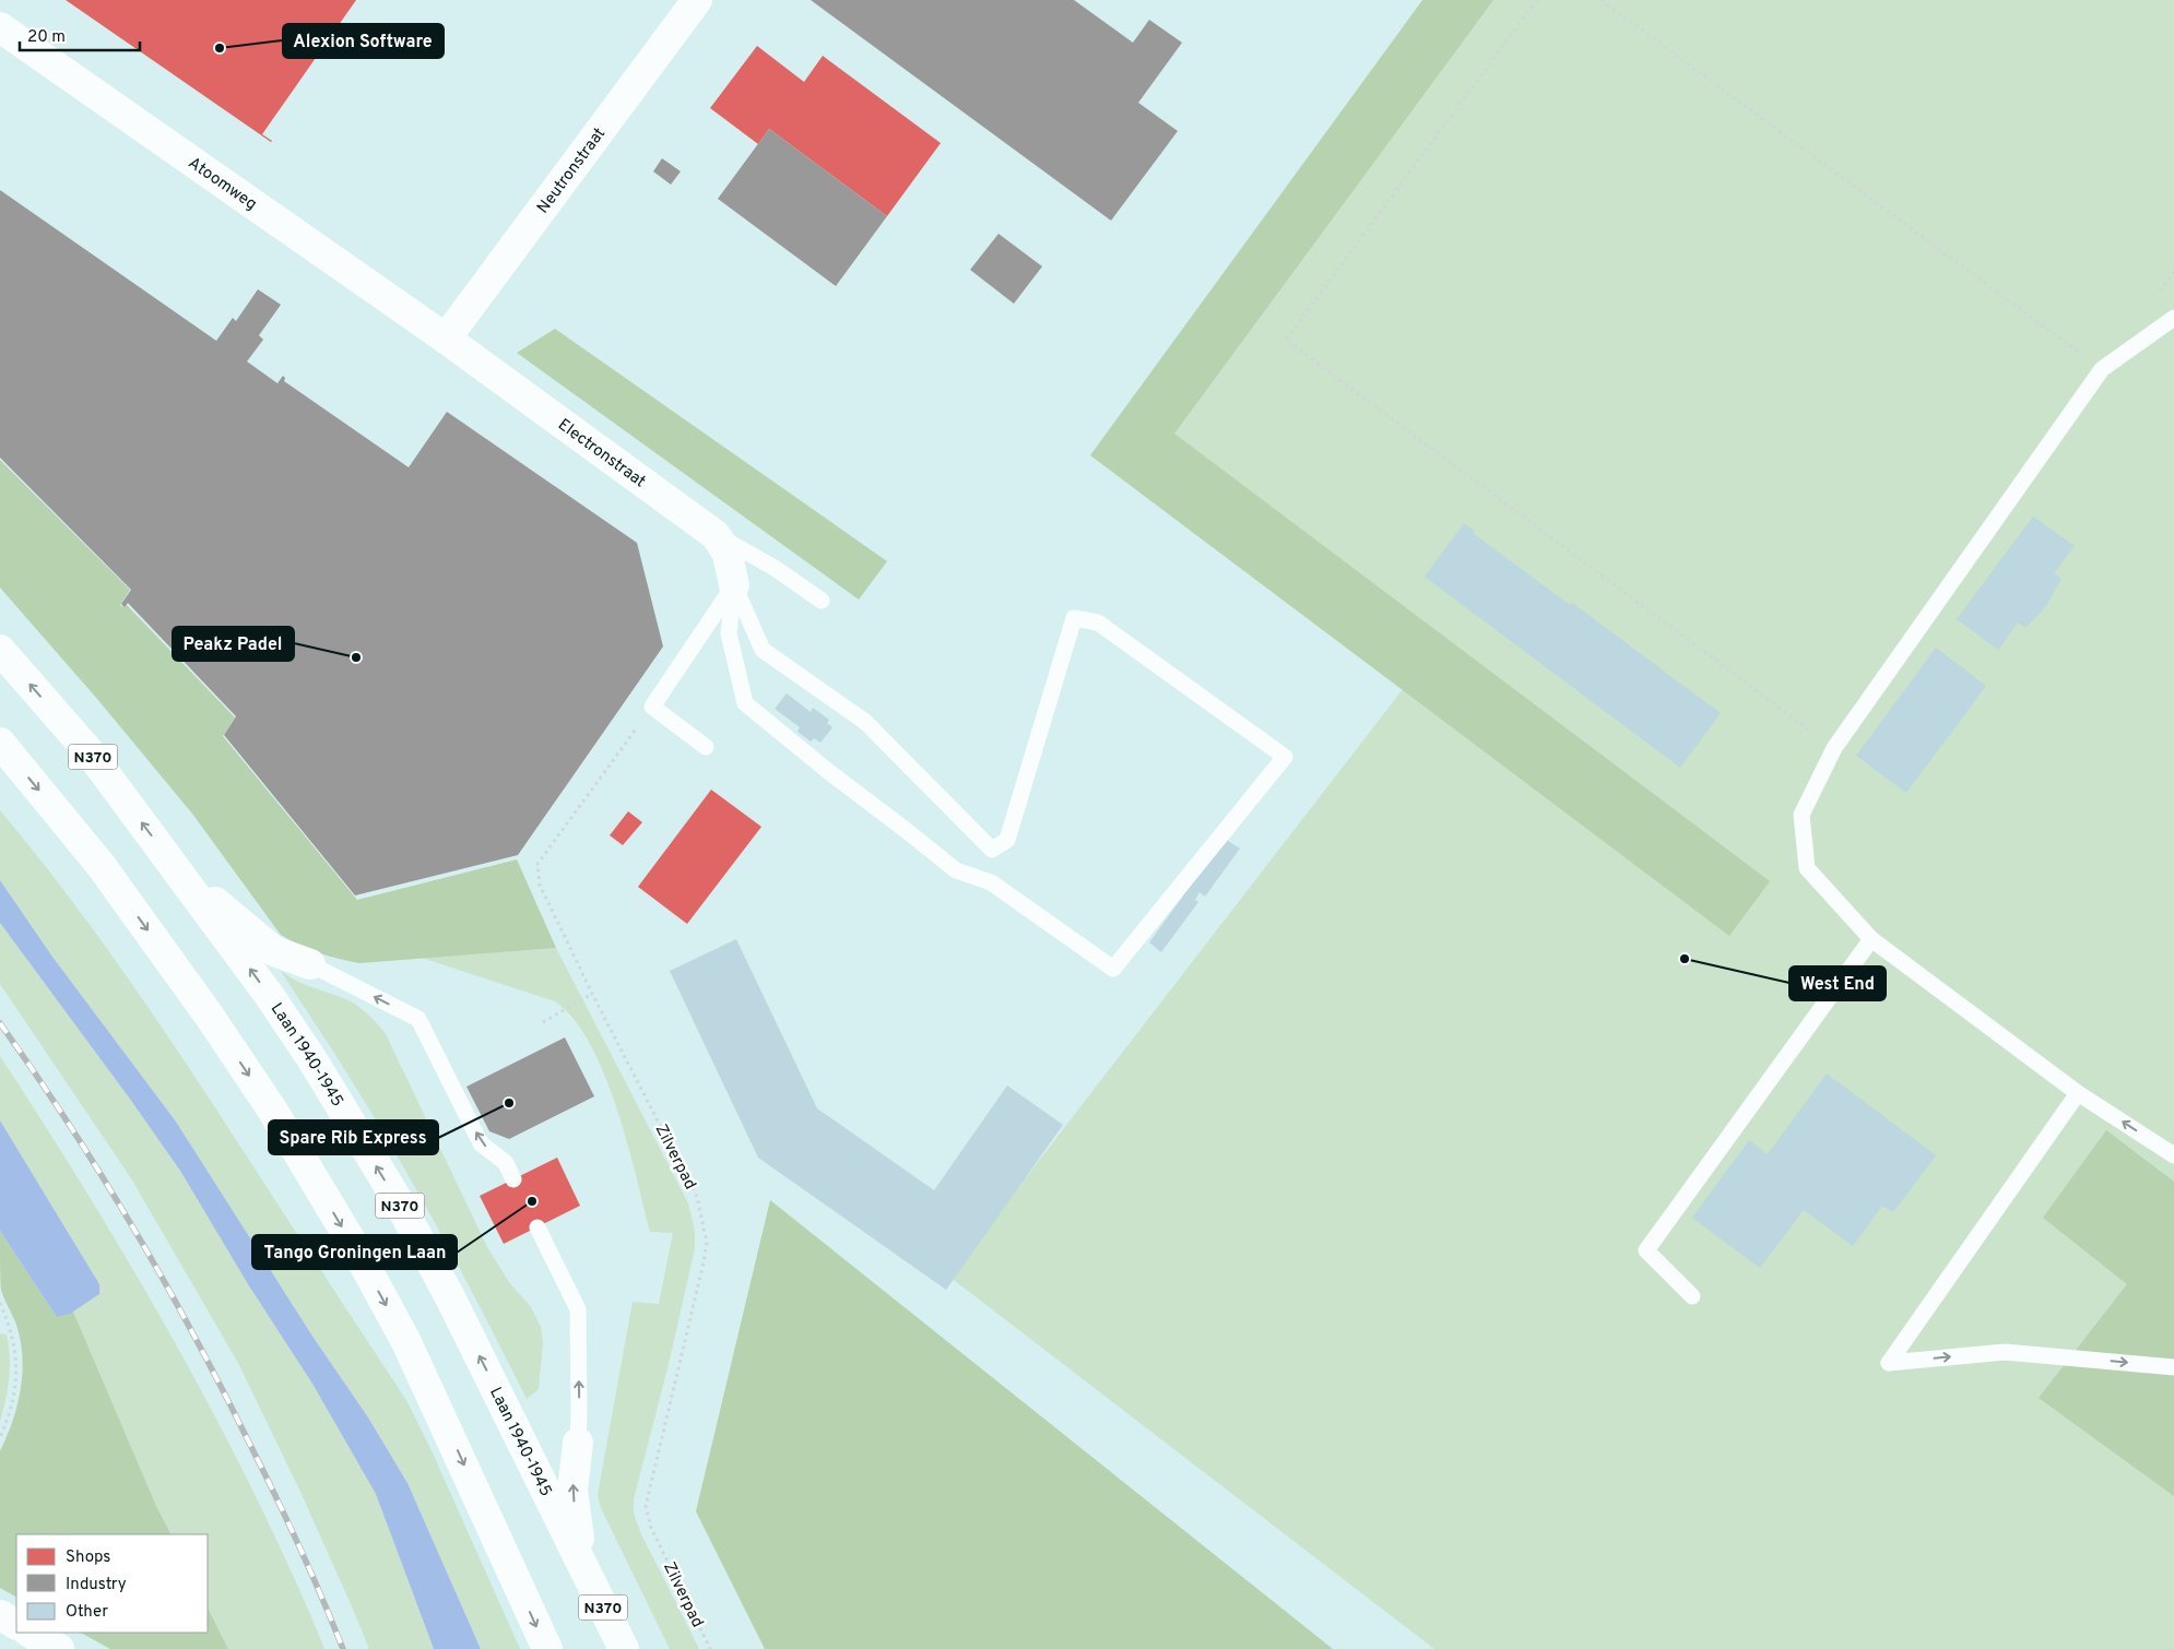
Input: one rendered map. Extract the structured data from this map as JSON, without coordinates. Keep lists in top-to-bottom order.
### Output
{
  "streets": {
    "main road": [
      "Neutronstraat",
      "Atoomweg",
      "Electronstraat",
      "N370",
      "Laan 1940-1945"
    ],
    "path": ["Zilverpad"]
  },
  "crossings": [
    ["Neutronstraat", "Atoomweg"],
    ["Neutronstraat", "Electronstraat"],
    ["Atoomweg", "Electronstraat"],
    ["N370", "Laan 1940-1945"]
  ],
  "places": [
    "Alexion Software",
    "Peakz Padel",
    "West End",
    "Spare Rib Express",
    "Tango Groningen Laan"
  ],
  "legend": ["Shops", "Industry", "Other"],
  "scale_bar": "20 m"
}
